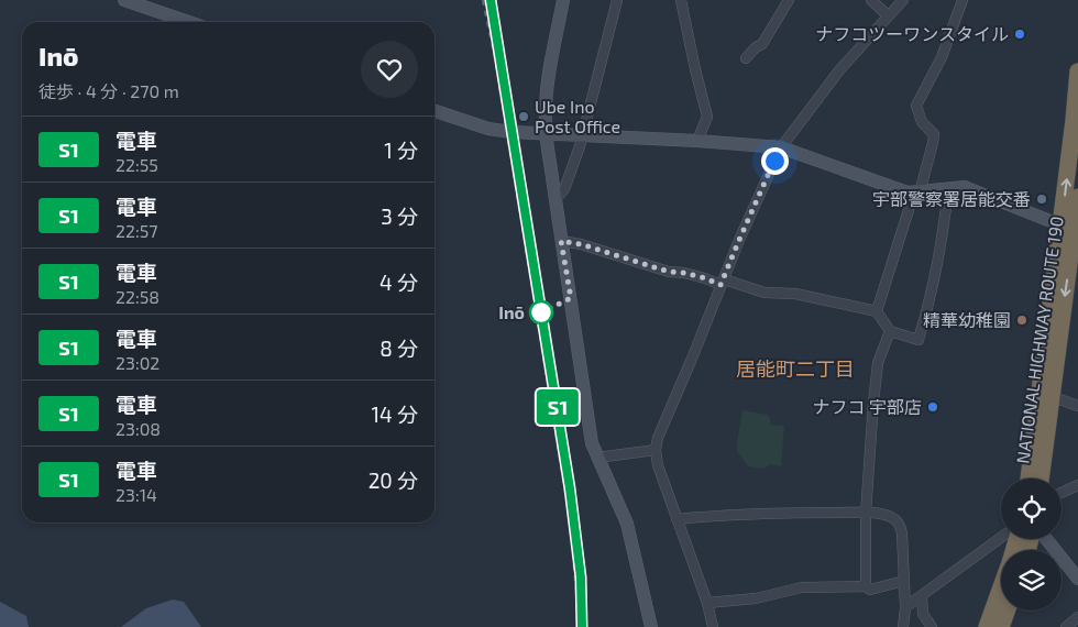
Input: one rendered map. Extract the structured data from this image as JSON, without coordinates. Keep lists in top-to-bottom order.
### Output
{
  "streets": {
    "highway": ["NATIONAL HIGHWAY ROUTE 190"]
  },
  "districts": ["居能町二丁目"],
  "places": [
    "ナフコツーワンスタイル",
    "Ube Ino Post Office",
    "宇部警察署居能交番",
    "Inō",
    "精華幼稚園",
    "ナフコ 宇部店"
  ],
  "page": {
    "on_map": "S1",
    "heading": ["Inō", "徒歩 · 4 分 · 270 m"],
    "list": [
      {
        "mark": "S1",
        "name": "電車",
        "note": "22:55",
        "value": "1 分"
      },
      {
        "mark": "S1",
        "name": "電車",
        "note": "22:57",
        "value": "3 分"
      },
      {
        "mark": "S1",
        "name": "電車",
        "note": "22:58",
        "value": "4 分"
      },
      {
        "mark": "S1",
        "name": "電車",
        "note": "23:02",
        "value": "8 分"
      },
      {
        "mark": "S1",
        "name": "電車",
        "note": "23:08",
        "value": "14 分"
      },
      {
        "mark": "S1",
        "name": "電車",
        "note": "23:14",
        "value": "20 分"
      }
    ]
  }
}
